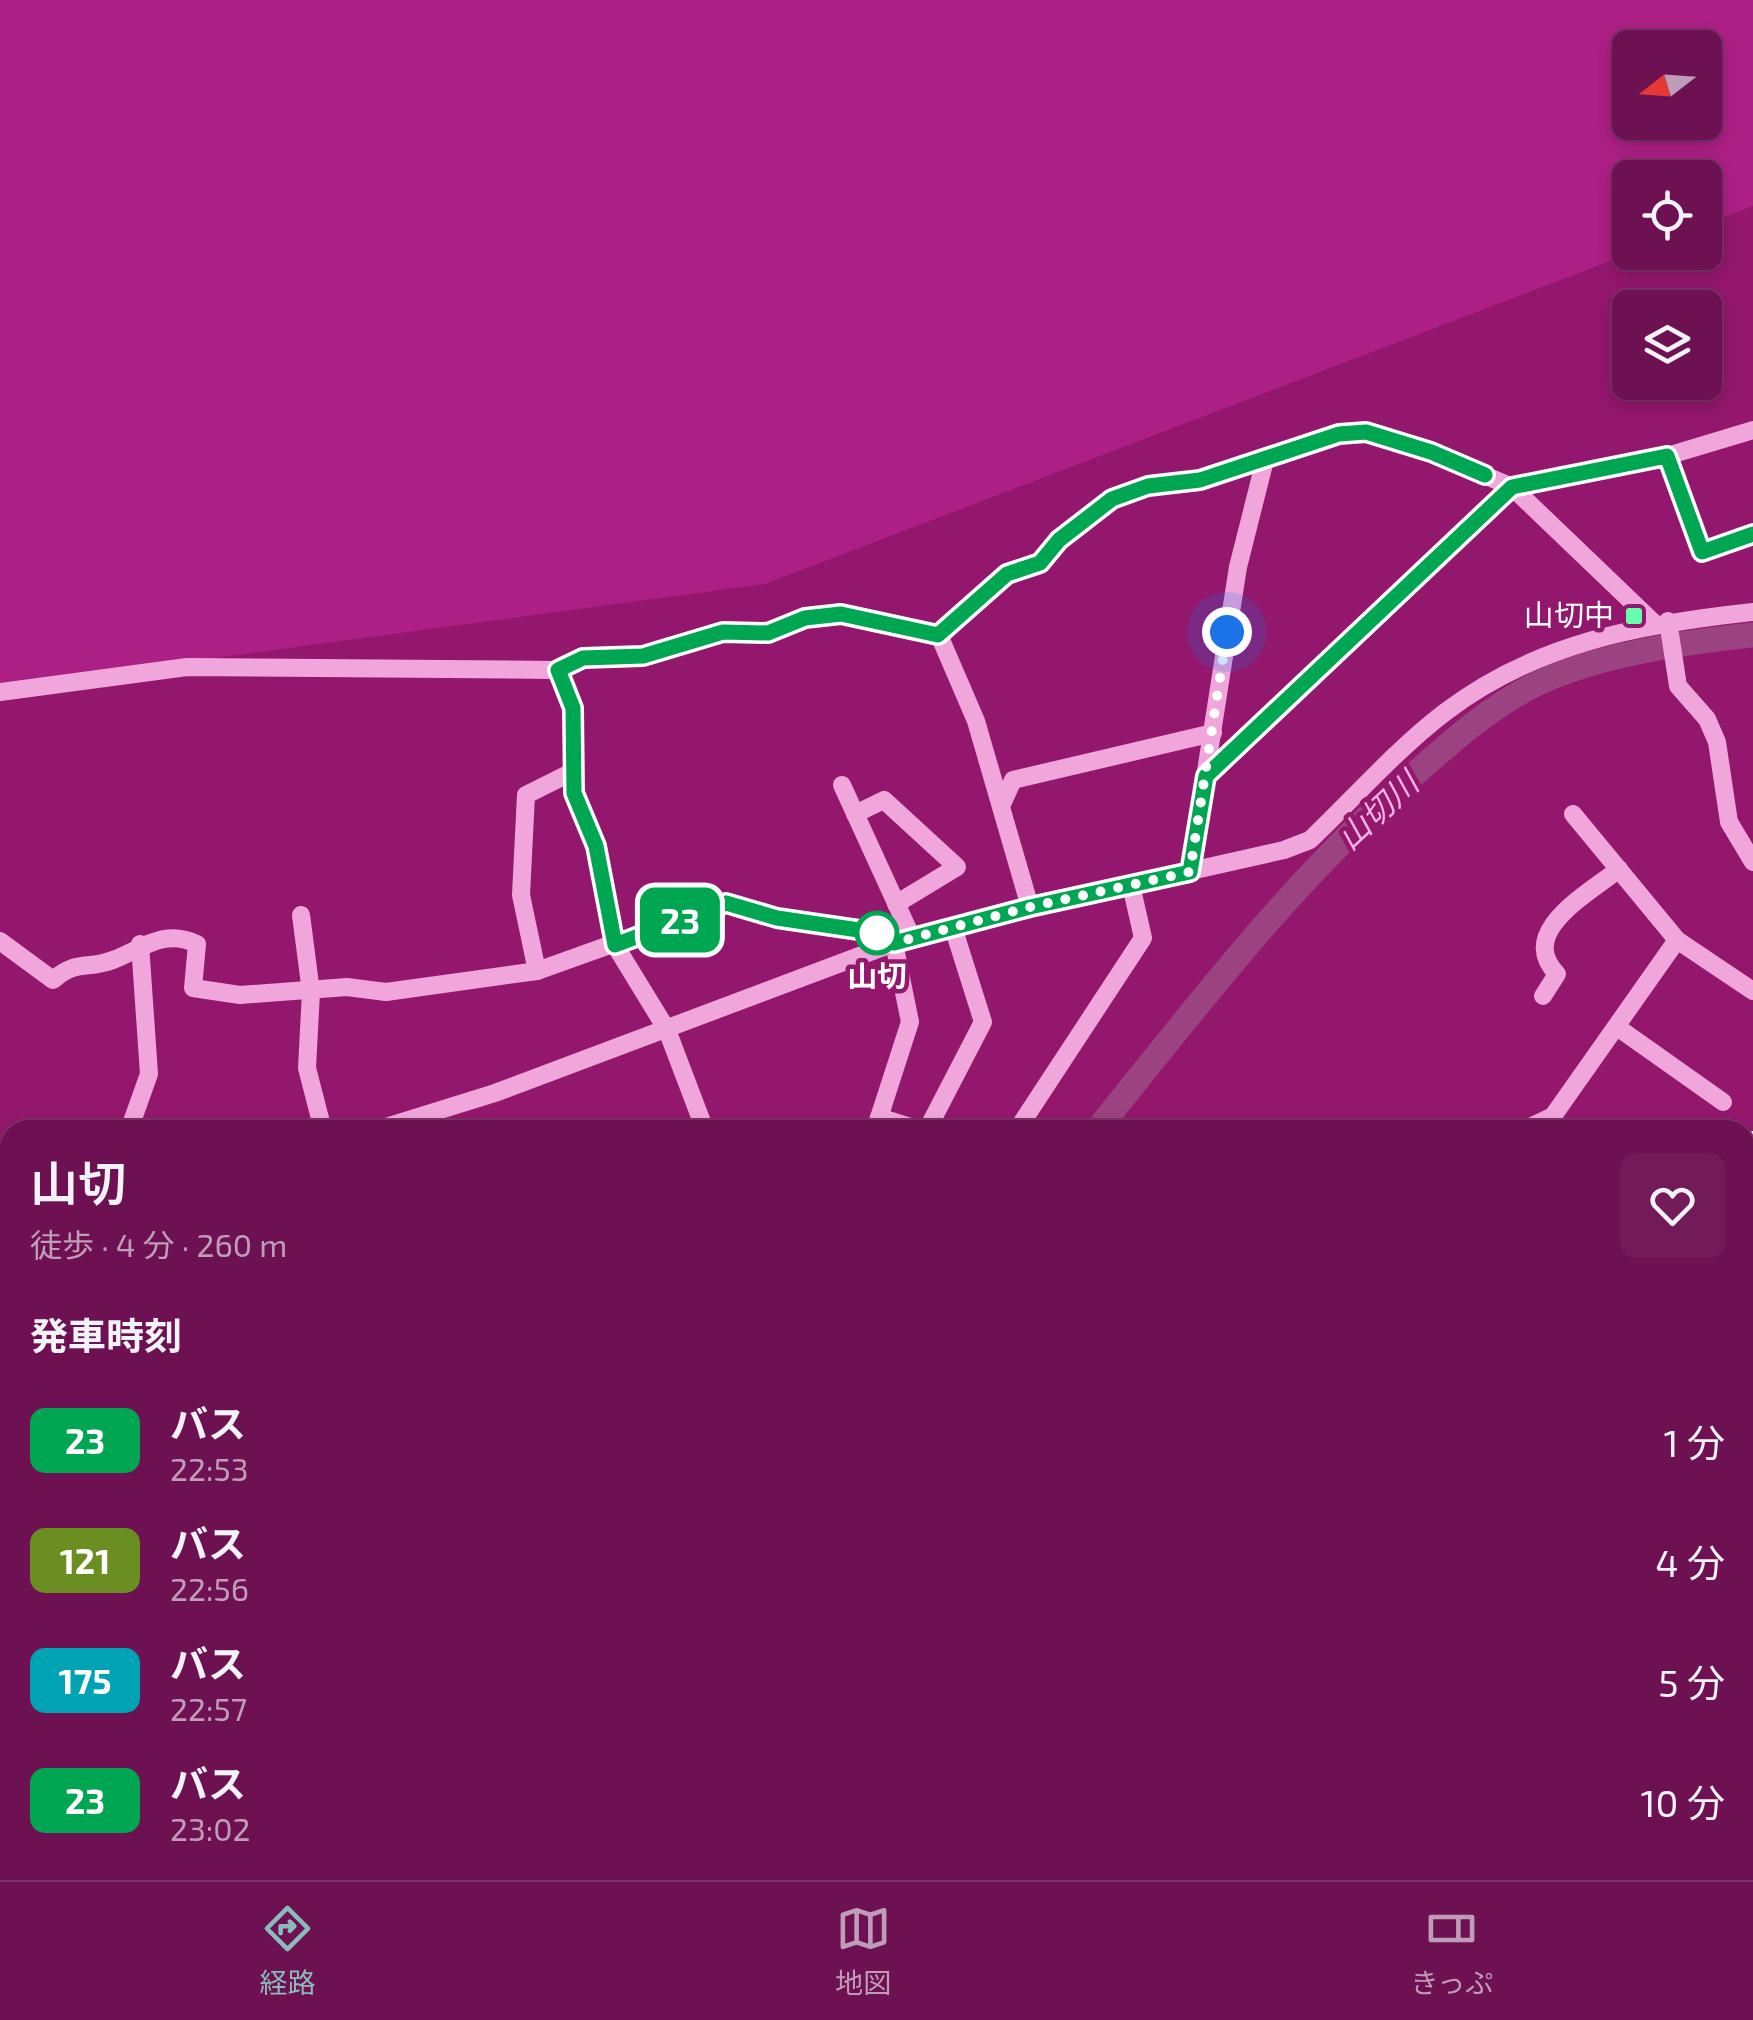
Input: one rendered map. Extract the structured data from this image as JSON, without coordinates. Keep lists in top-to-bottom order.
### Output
{
  "water": ["山切川"],
  "places": {
    "transit": ["山切中"],
    "other": ["山切"]
  },
  "lines": ["bus line 23"],
  "north": "left",
  "page": {
    "on_map": "23",
    "heading": [
      ["山切", "徒歩 · 4 分 · 260 m"],
      "発車時刻"
    ],
    "list": [
      {
        "mark": "23",
        "name": "バス",
        "note": "22:53",
        "value": "1 分"
      },
      {
        "mark": "121",
        "name": "バス",
        "note": "22:56",
        "value": "4 分"
      },
      {
        "mark": "175",
        "name": "バス",
        "note": "22:57",
        "value": "5 分"
      },
      {
        "mark": "23",
        "name": "バス",
        "note": "23:02",
        "value": "10 分"
      }
    ],
    "tabs": ["経路", "地図", "きっぷ"]
  }
}
